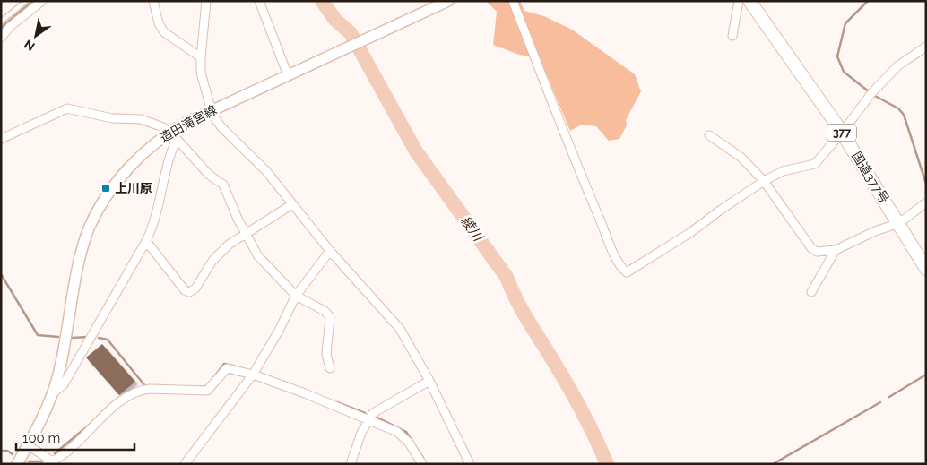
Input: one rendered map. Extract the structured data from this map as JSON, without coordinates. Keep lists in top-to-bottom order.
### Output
{
  "streets": {
    "highway": ["377", "国道377号"],
    "main road": ["造田滝宮線"]
  },
  "water": ["綾川"],
  "places": {
    "transit": ["上川原"]
  },
  "scale_bar": "100 m",
  "north": "bottom left"
}
